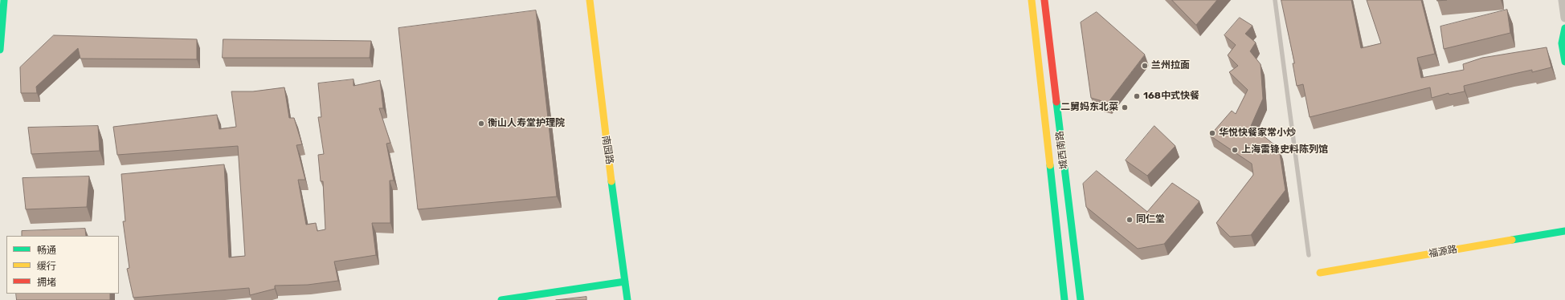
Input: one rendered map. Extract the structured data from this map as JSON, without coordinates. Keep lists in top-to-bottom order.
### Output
{
  "streets": {
    "street": ["南园路", "城西南路", "福源路"]
  },
  "places": [
    "兰州拉面",
    "168中式快餐",
    "二舅妈东北菜",
    "衡山人寿堂护理院",
    "华悦快餐家常小炒",
    "上海雷锋史料陈列馆",
    "同仁堂"
  ],
  "legend": ["畅通", "缓行", "拥堵"]
}
